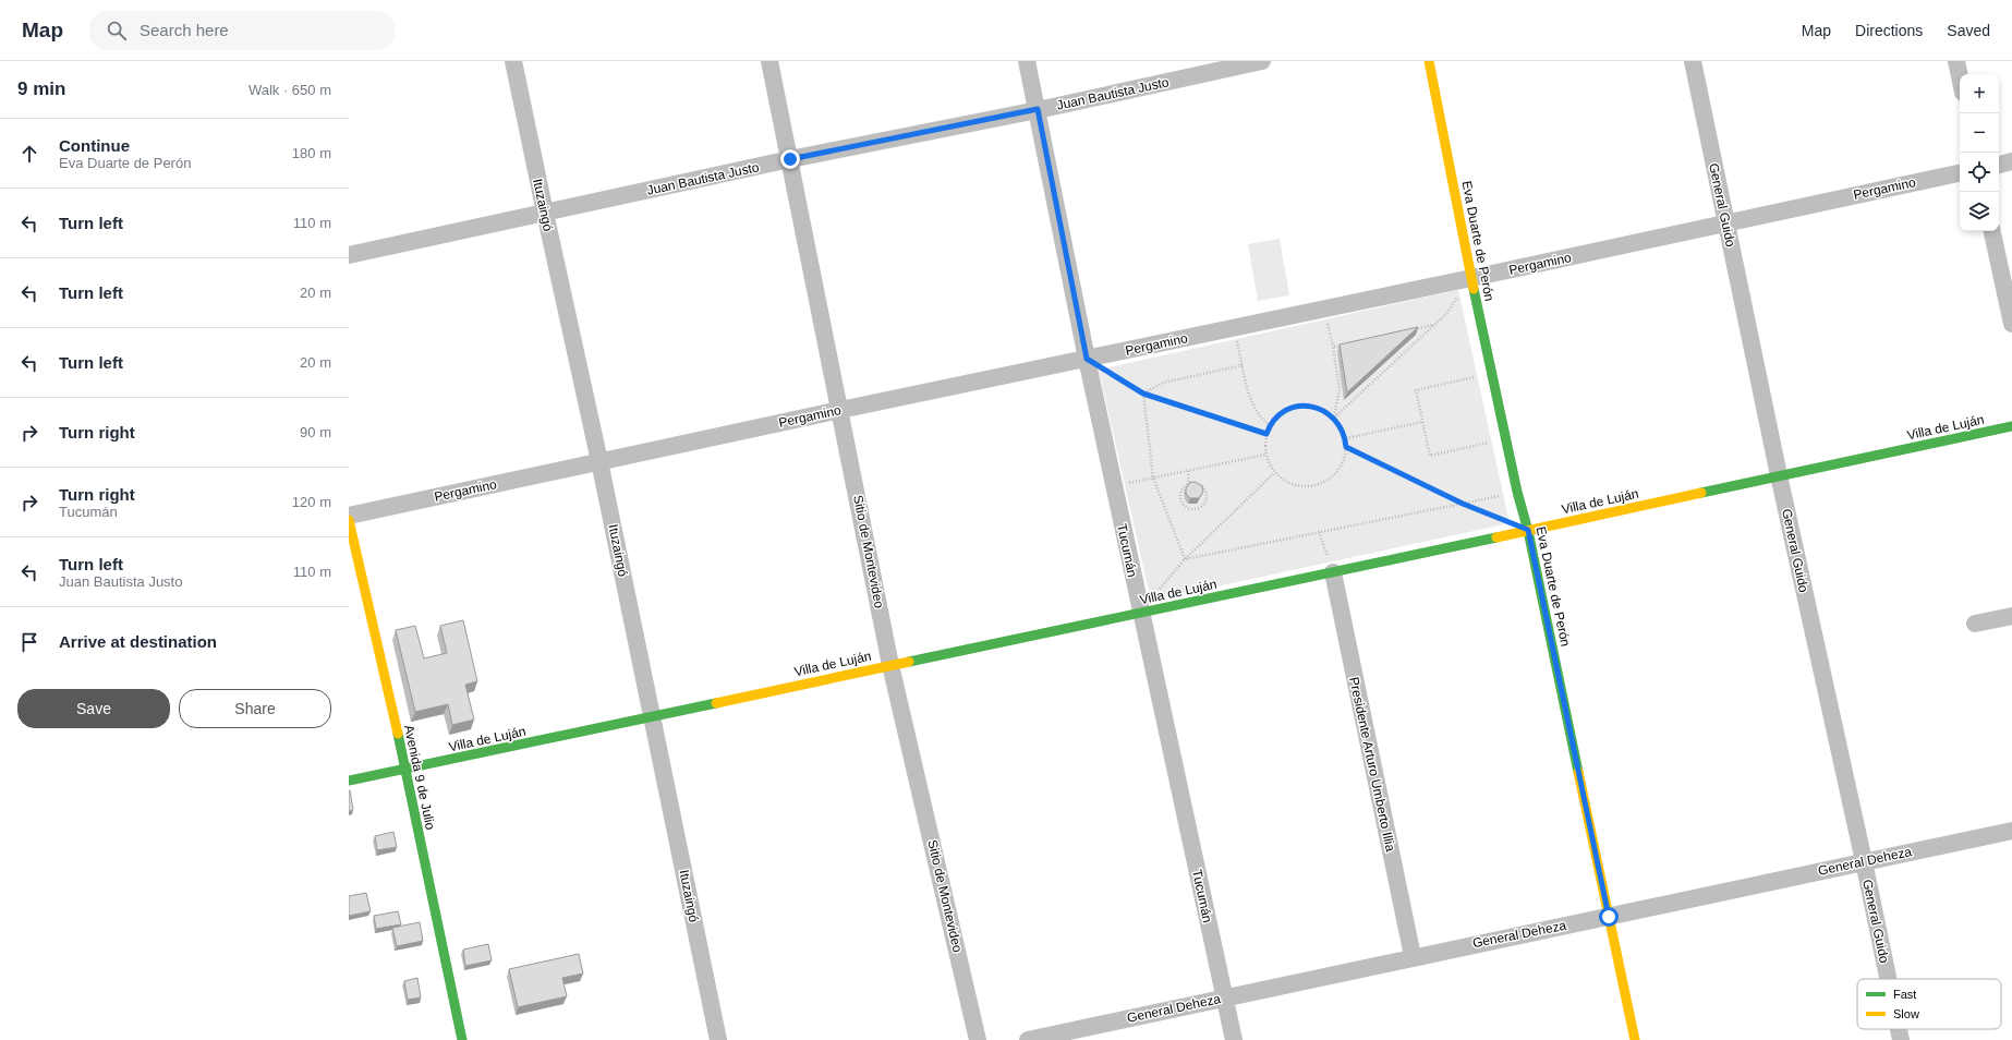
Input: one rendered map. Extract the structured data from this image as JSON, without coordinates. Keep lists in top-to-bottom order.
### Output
{
  "streets": {
    "street": [
      "Juan Bautista Justo",
      "Pergamino",
      "Ituzaingó",
      "General Guido",
      "Eva Duarte de Perón",
      "Villa de Luján",
      "Tucumán",
      "Sitio de Montevideo",
      "Presidente Arturo Umberto Illia",
      "Avenida 9 de Julio",
      "General Deheza"
    ]
  },
  "crossings": [
    ["Juan Bautista Justo", "Ituzaingó"],
    ["Juan Bautista Justo", "Tucumán"],
    ["Juan Bautista Justo", "Sitio de Montevideo"],
    ["Pergamino", "Ituzaingó"],
    ["Pergamino", "General Guido"],
    ["Pergamino", "Eva Duarte de Perón"],
    ["Pergamino", "Tucumán"],
    ["Pergamino", "Sitio de Montevideo"],
    ["Ituzaingó", "Villa de Luján"],
    ["General Guido", "Villa de Luján"],
    ["General Guido", "General Deheza"],
    ["Eva Duarte de Perón", "Villa de Luján"],
    ["Eva Duarte de Perón", "General Deheza"],
    ["Villa de Luján", "Tucumán"],
    ["Villa de Luján", "Sitio de Montevideo"],
    ["Villa de Luján", "Presidente Arturo Umberto Illia"],
    ["Villa de Luján", "Avenida 9 de Julio"],
    ["Tucumán", "General Deheza"],
    ["Presidente Arturo Umberto Illia", "General Deheza"]
  ],
  "legend": ["Fast", "Slow"],
  "page": {
    "header": "Map",
    "search": "Search here",
    "nav": ["Map", "Directions", "Saved"],
    "heading": ["9 min", "Walk · 650 m"],
    "map_buttons": ["+", "−"],
    "list": [
      ["Continue", "Eva Duarte de Perón", "180 m"],
      ["Turn left", "110 m"],
      ["Turn left", "20 m"],
      ["Turn left", "20 m"],
      ["Turn right", "90 m"],
      ["Turn right", "Tucumán", "120 m"],
      ["Turn left", "Juan Bautista Justo", "110 m"],
      "Arrive at destination"
    ],
    "buttons": ["Save", "Share"]
  }
}
